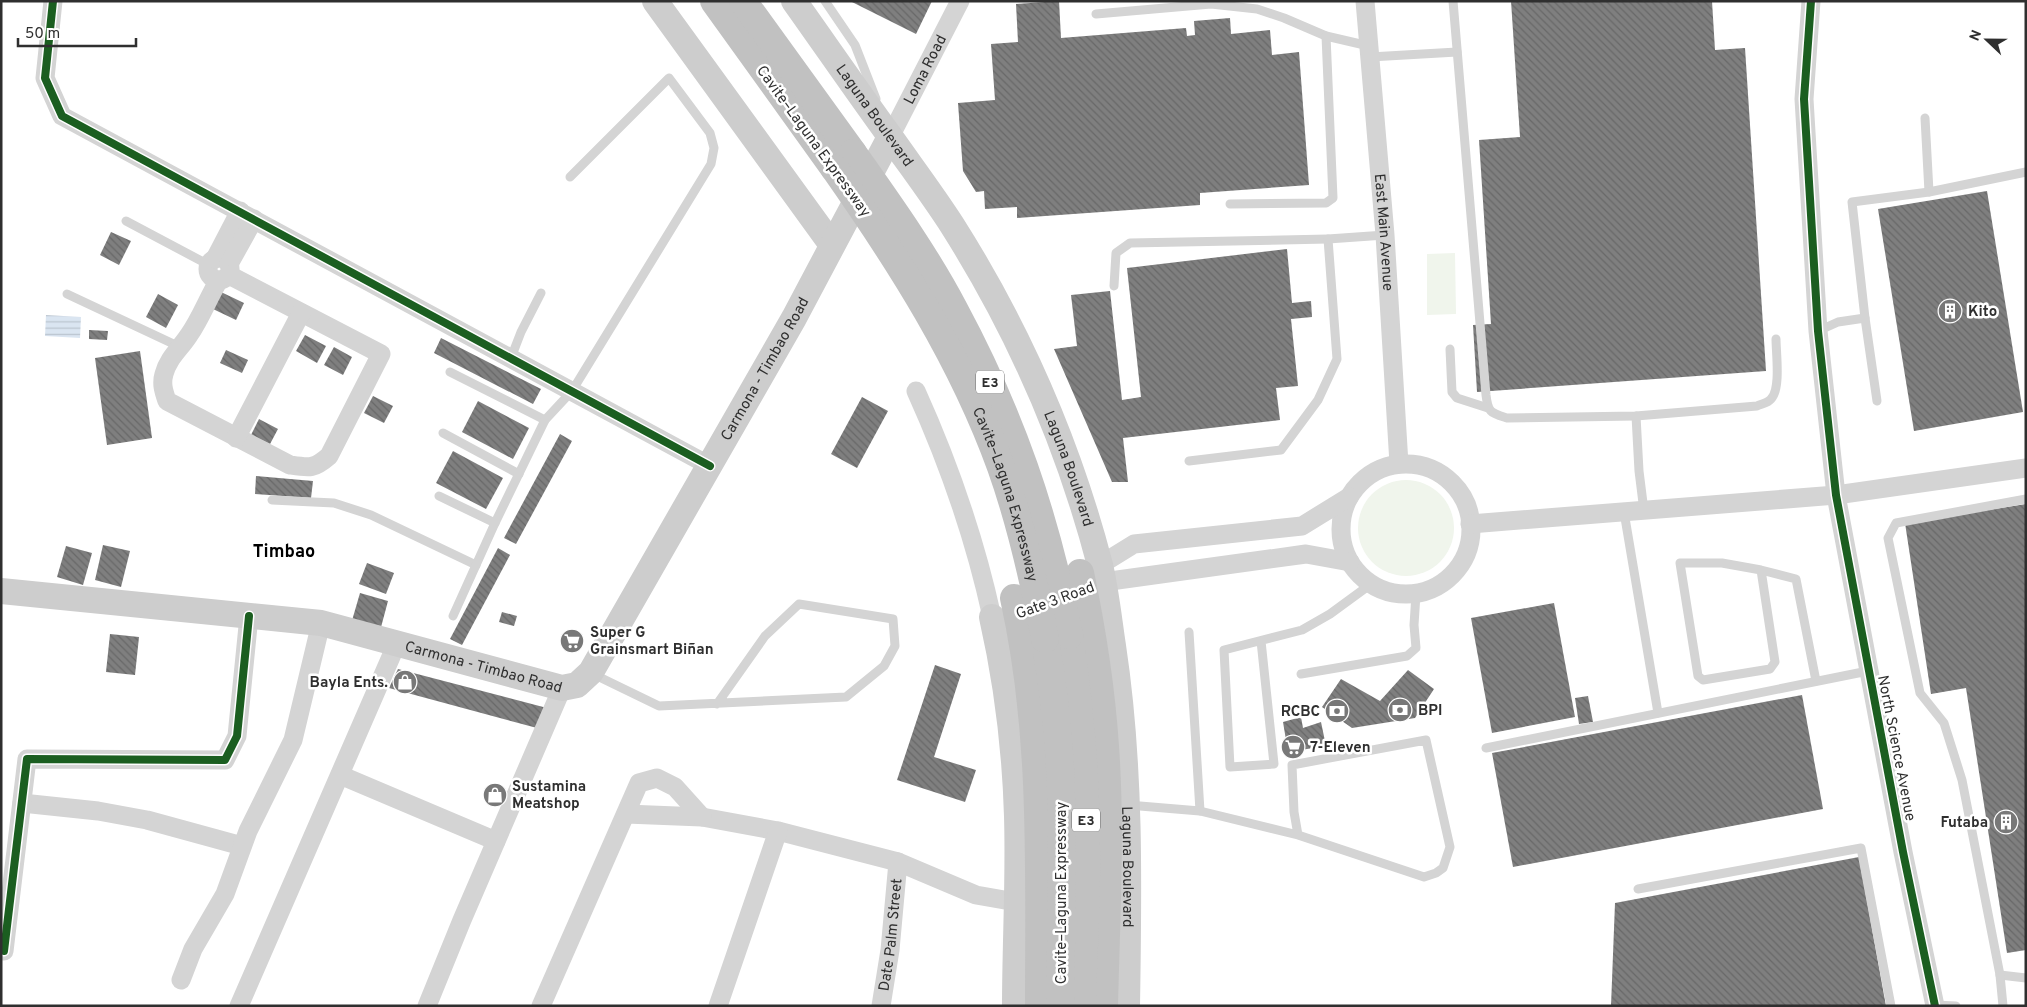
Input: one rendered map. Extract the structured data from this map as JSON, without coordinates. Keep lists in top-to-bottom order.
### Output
{
  "streets": {
    "highway": ["Cavite–Laguna Expressway", "E3"],
    "main road": ["Laguna Boulevard", "Carmona - Timbao Road", "Gate 3 Road"],
    "street": [
      "Loma Road",
      "East Main Avenue",
      "North Science Avenue",
      "Date Palm Street"
    ]
  },
  "crossings": [
    ["Loma Road", "Laguna Boulevard"],
    ["Loma Road", "Carmona - Timbao Road"],
    ["Laguna Boulevard", "Carmona - Timbao Road"],
    ["Laguna Boulevard", "Gate 3 Road"],
    ["East Main Avenue", "Gate 3 Road"]
  ],
  "districts": ["Timbao"],
  "places": {
    "building": ["Kito", "Futaba"],
    "supermarket": ["Super G Grainsmart Biñan", "7-Eleven"],
    "shop": ["Bayla Ents.", "Sustamina Meatshop"],
    "bank": ["BPI", "RCBC"]
  },
  "scale_bar": "50 m",
  "north": "left"
}
